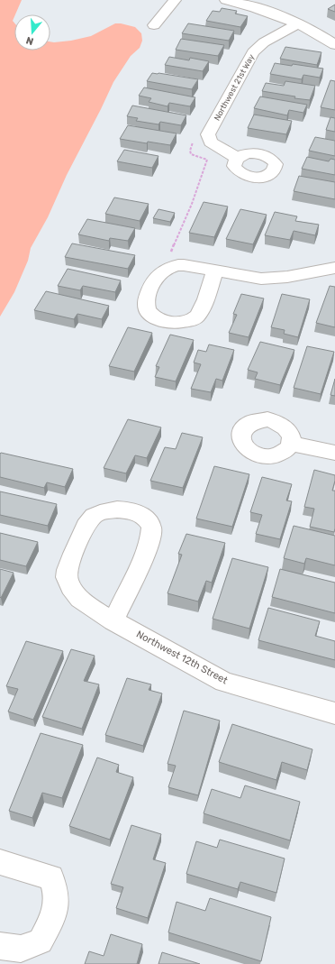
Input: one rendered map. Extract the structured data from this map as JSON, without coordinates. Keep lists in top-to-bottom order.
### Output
{
  "streets": {
    "street": ["Northwest 21st Way", "Northwest 12th Street"]
  },
  "north": "bottom"
}
